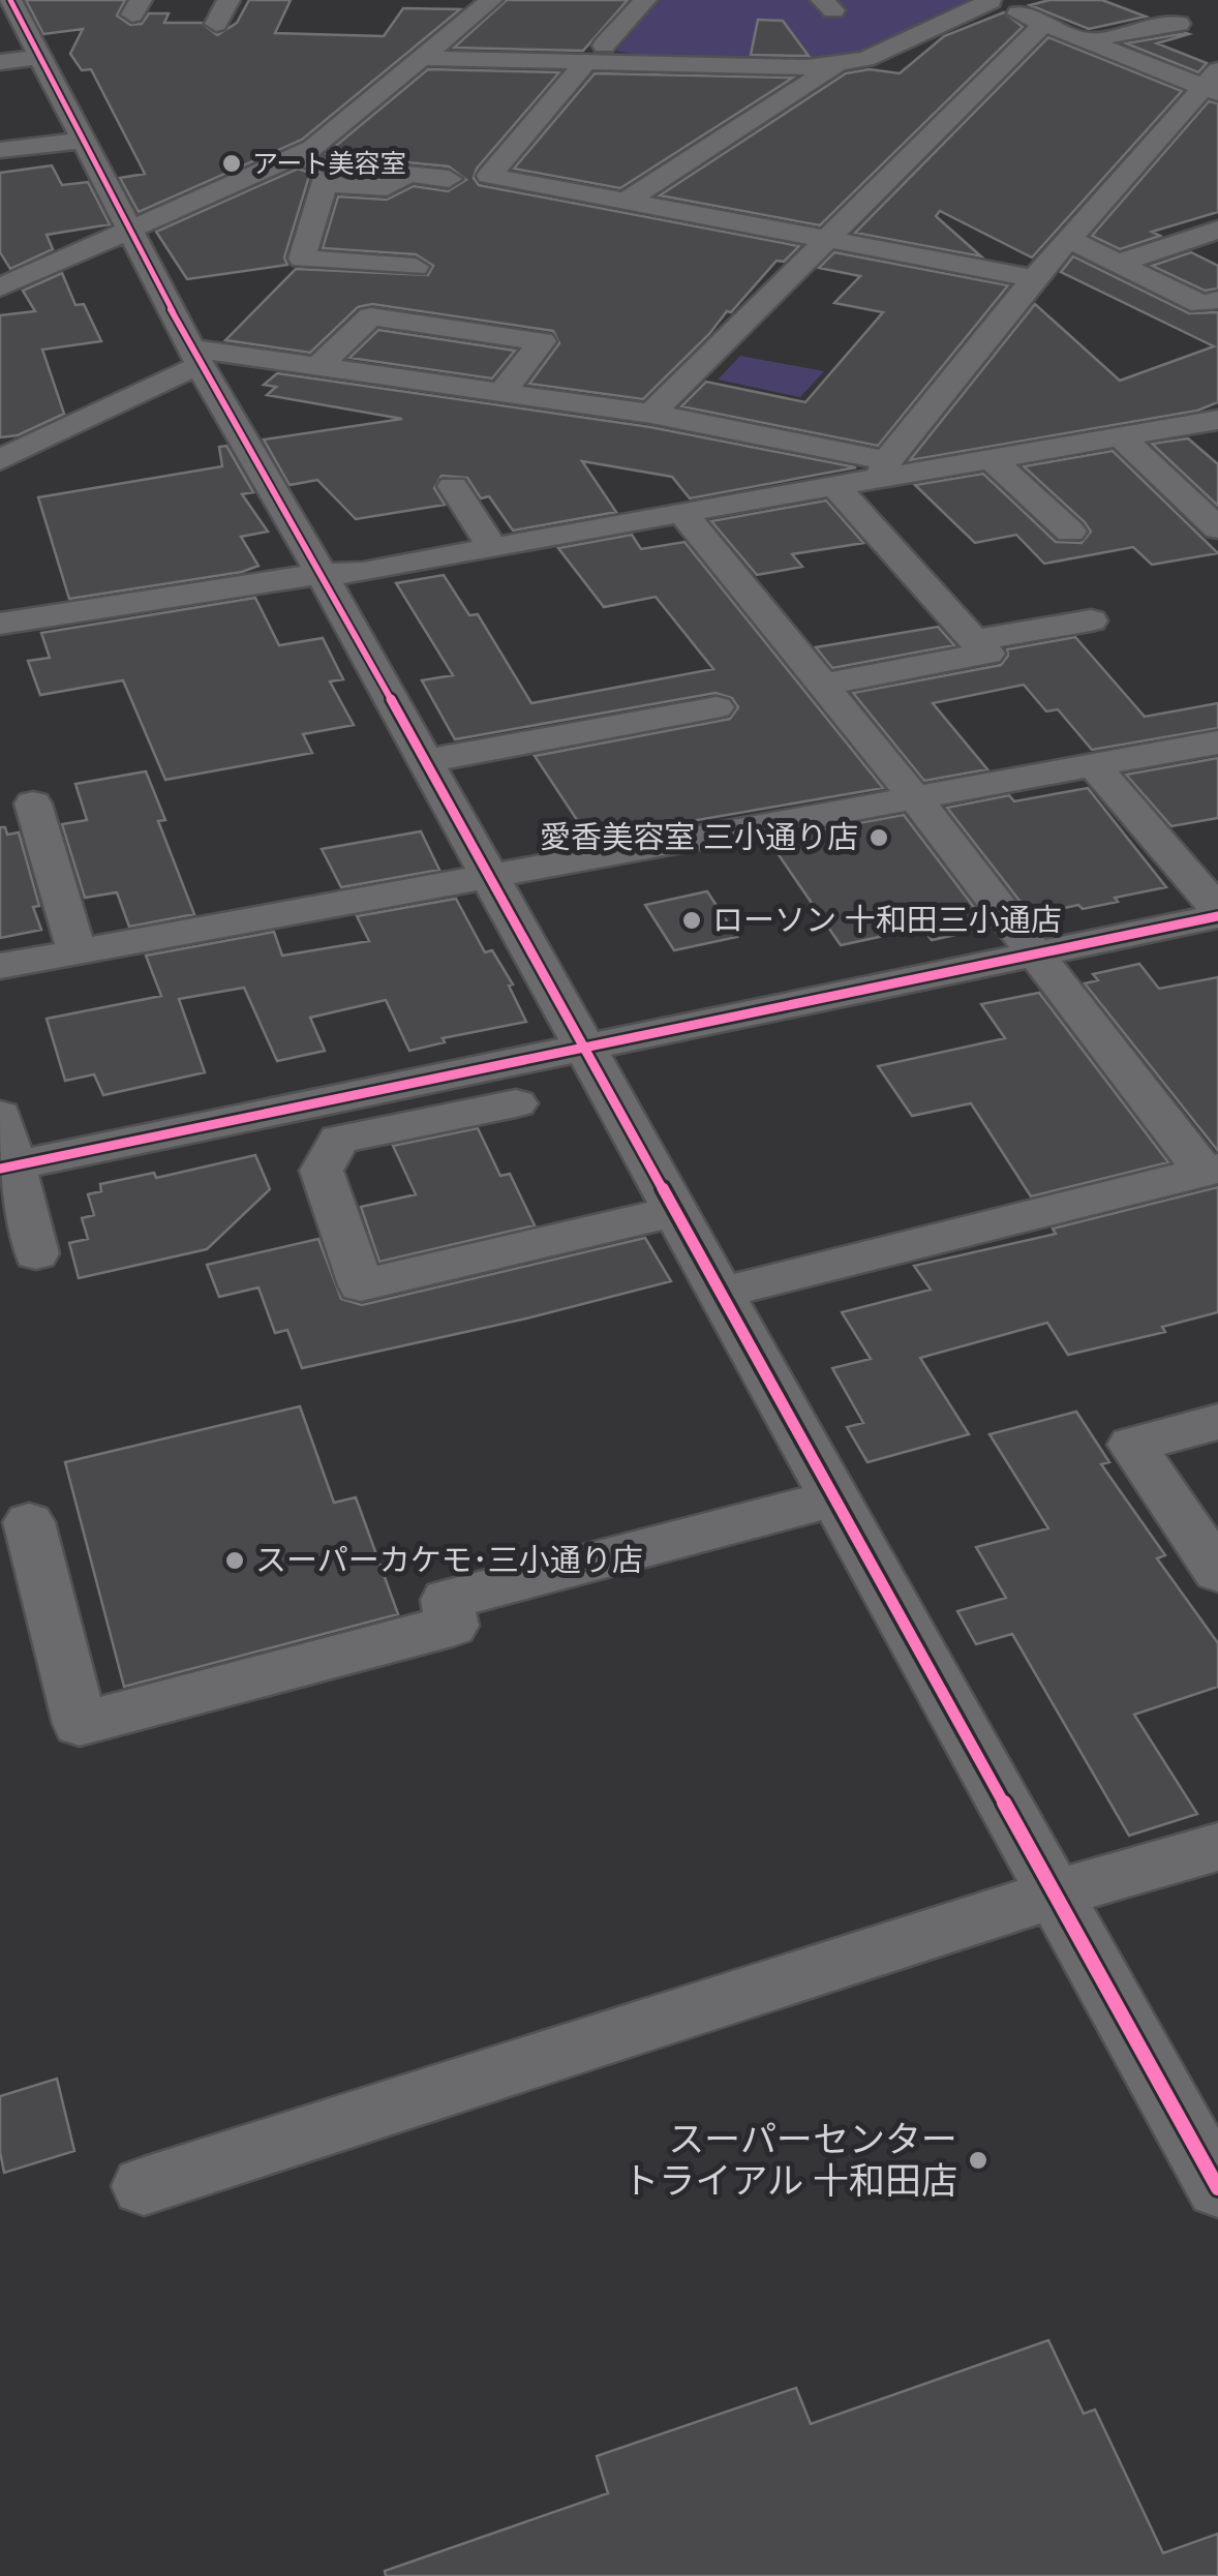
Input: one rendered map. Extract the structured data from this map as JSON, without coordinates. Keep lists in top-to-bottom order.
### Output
{
  "places": [
    "アート美容室",
    "愛香美容室 三小通り店",
    "ローソン 十和田三小通店",
    "スーパーカケモ･三小通り店",
    "スーパーセンター トライアル 十和田店"
  ]
}
